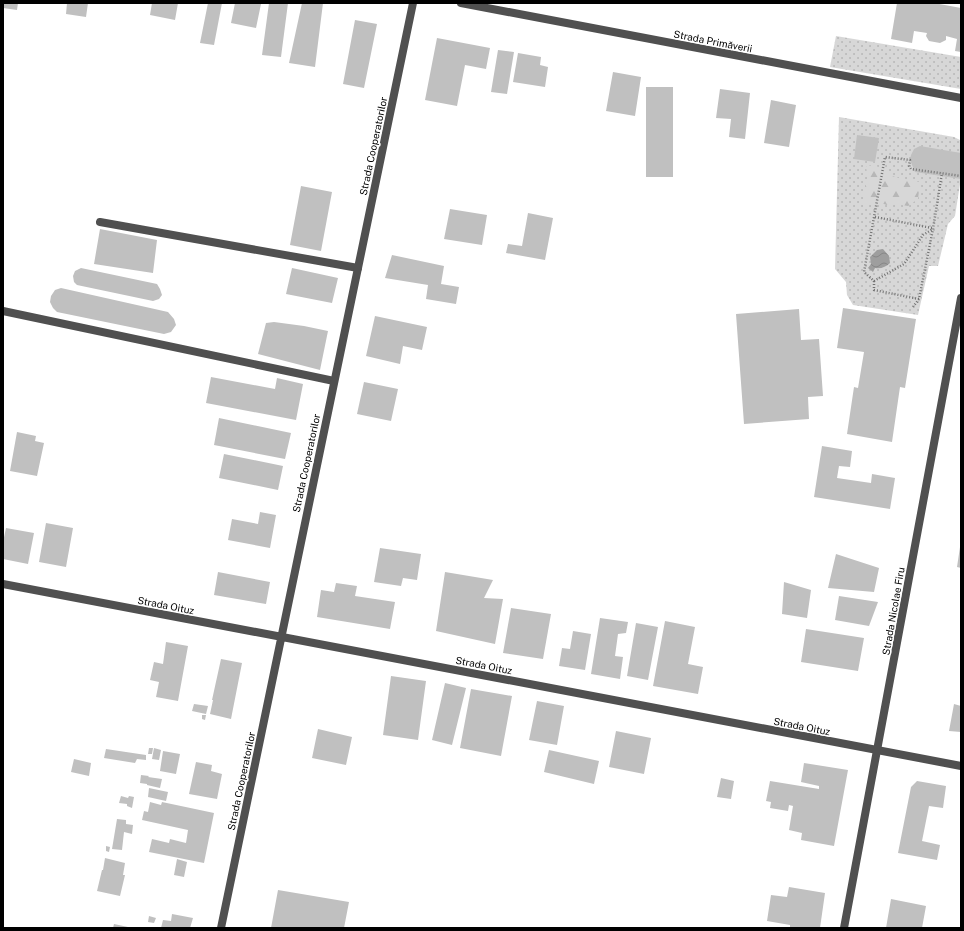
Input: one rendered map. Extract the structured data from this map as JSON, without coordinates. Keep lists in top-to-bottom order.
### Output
{
  "streets": {
    "street": [
      "Strada Primăverii",
      "Strada Cooperatorilor",
      "Strada Oituz",
      "Strada Nicolae Firu"
    ]
  },
  "crossings": [
    ["Strada Cooperatorilor", "Strada Oituz"],
    ["Strada Oituz", "Strada Nicolae Firu"]
  ]
}
